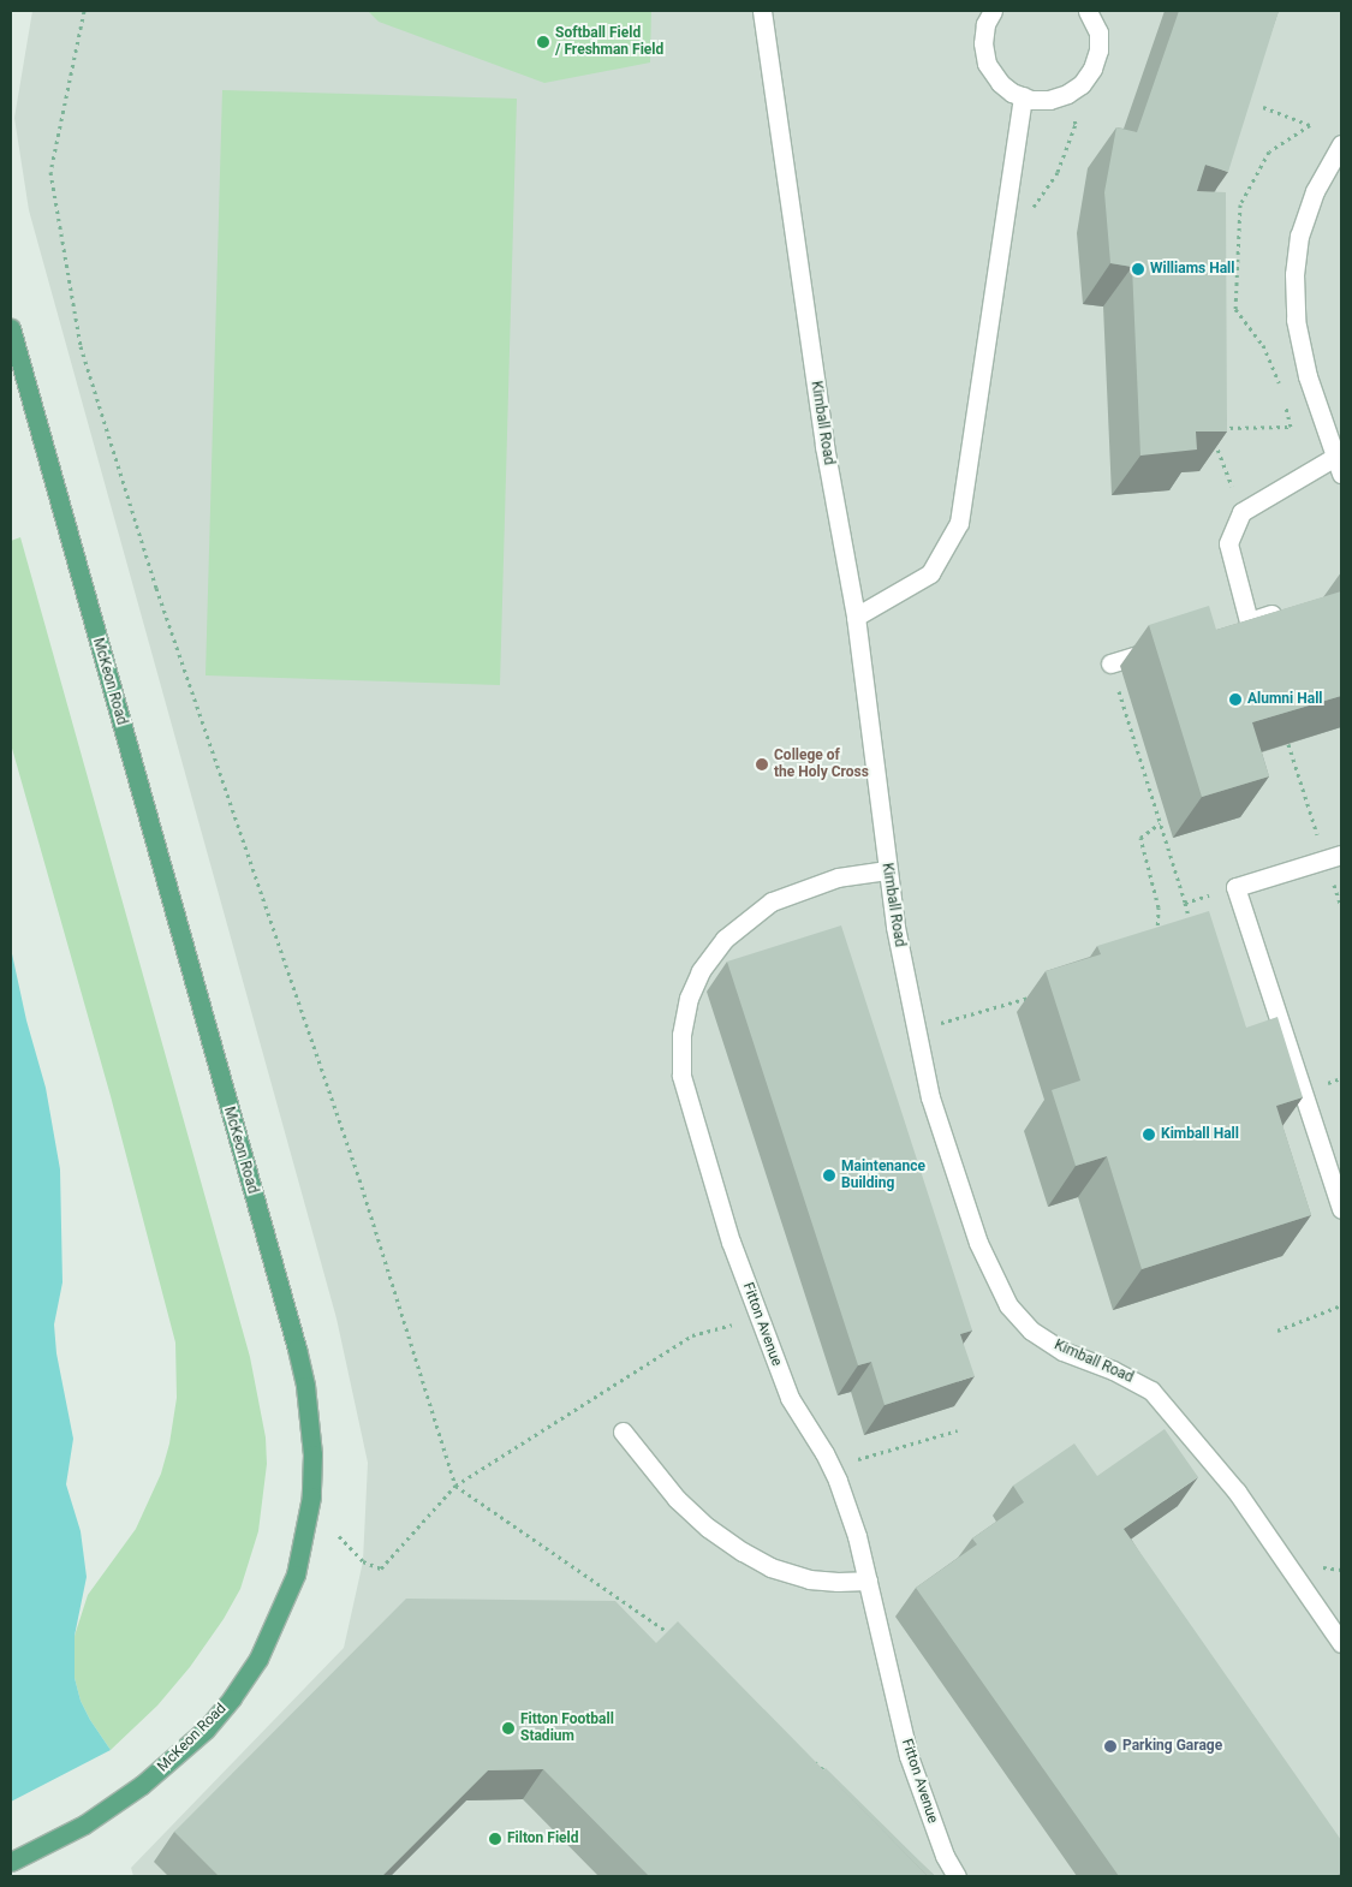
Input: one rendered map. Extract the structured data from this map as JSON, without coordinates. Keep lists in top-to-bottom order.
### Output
{
  "streets": {
    "main road": ["McKeon Road"],
    "street": ["Kimball Road", "Fitton Avenue"]
  },
  "crossings": [
    ["Kimball Road", "Fitton Avenue"]
  ],
  "places": [
    "Softball Field / Freshman Field",
    "Williams Hall",
    "Alumni Hall",
    "College of the Holy Cross",
    "Kimball Hall",
    "Maintenance Building",
    "Fitton Football Stadium",
    "Parking Garage",
    "Filton Field"
  ]
}
